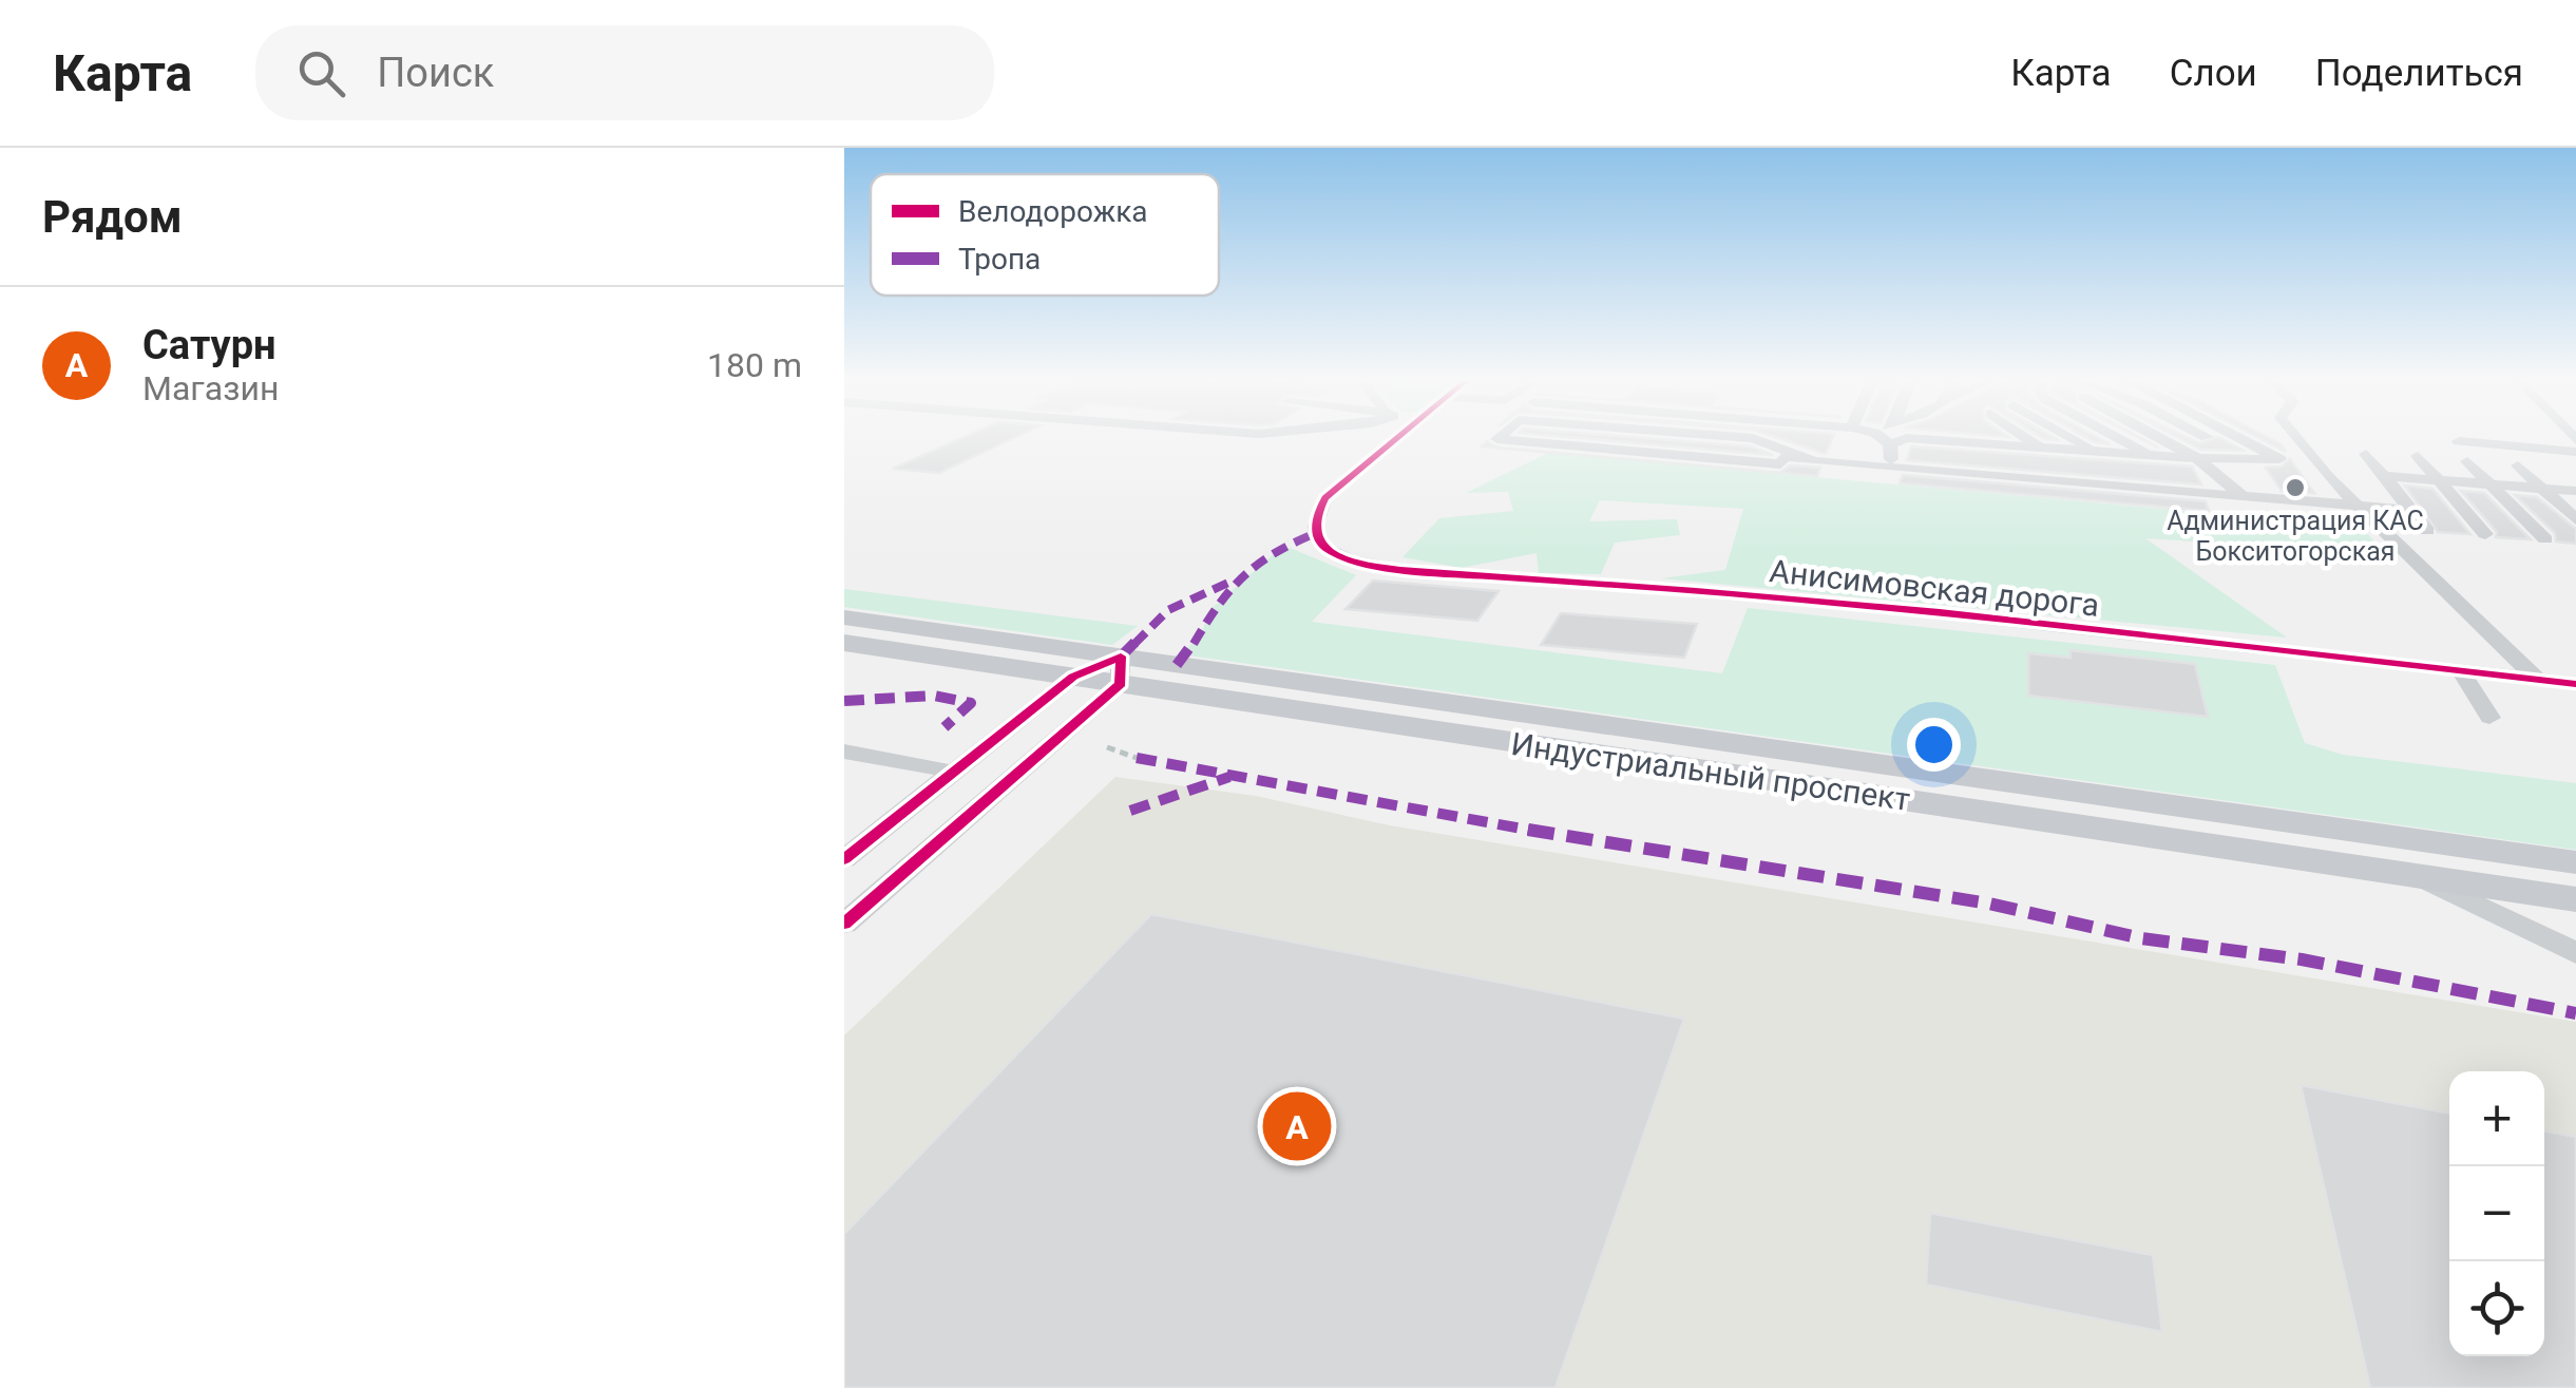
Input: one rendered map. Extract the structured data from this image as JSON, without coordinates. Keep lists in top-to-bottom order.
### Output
{
  "streets": {
    "main road": ["Индустриальный проспект"],
    "street": ["Анисимовская дорога"]
  },
  "places": ["Администрация КАС Бокситогорская"],
  "legend": ["Велодорожка", "Тропа"],
  "page": {
    "header": "Карта",
    "search": "Поиск",
    "nav": ["Карта", "Слои", "Поделиться"],
    "heading": "Рядом",
    "list": [
      {
        "mark": "A",
        "name": "Сатурн",
        "note": "Магазин",
        "value": "180 m"
      }
    ],
    "map_buttons": ["+", "−"],
    "pins": "A"
  }
}
